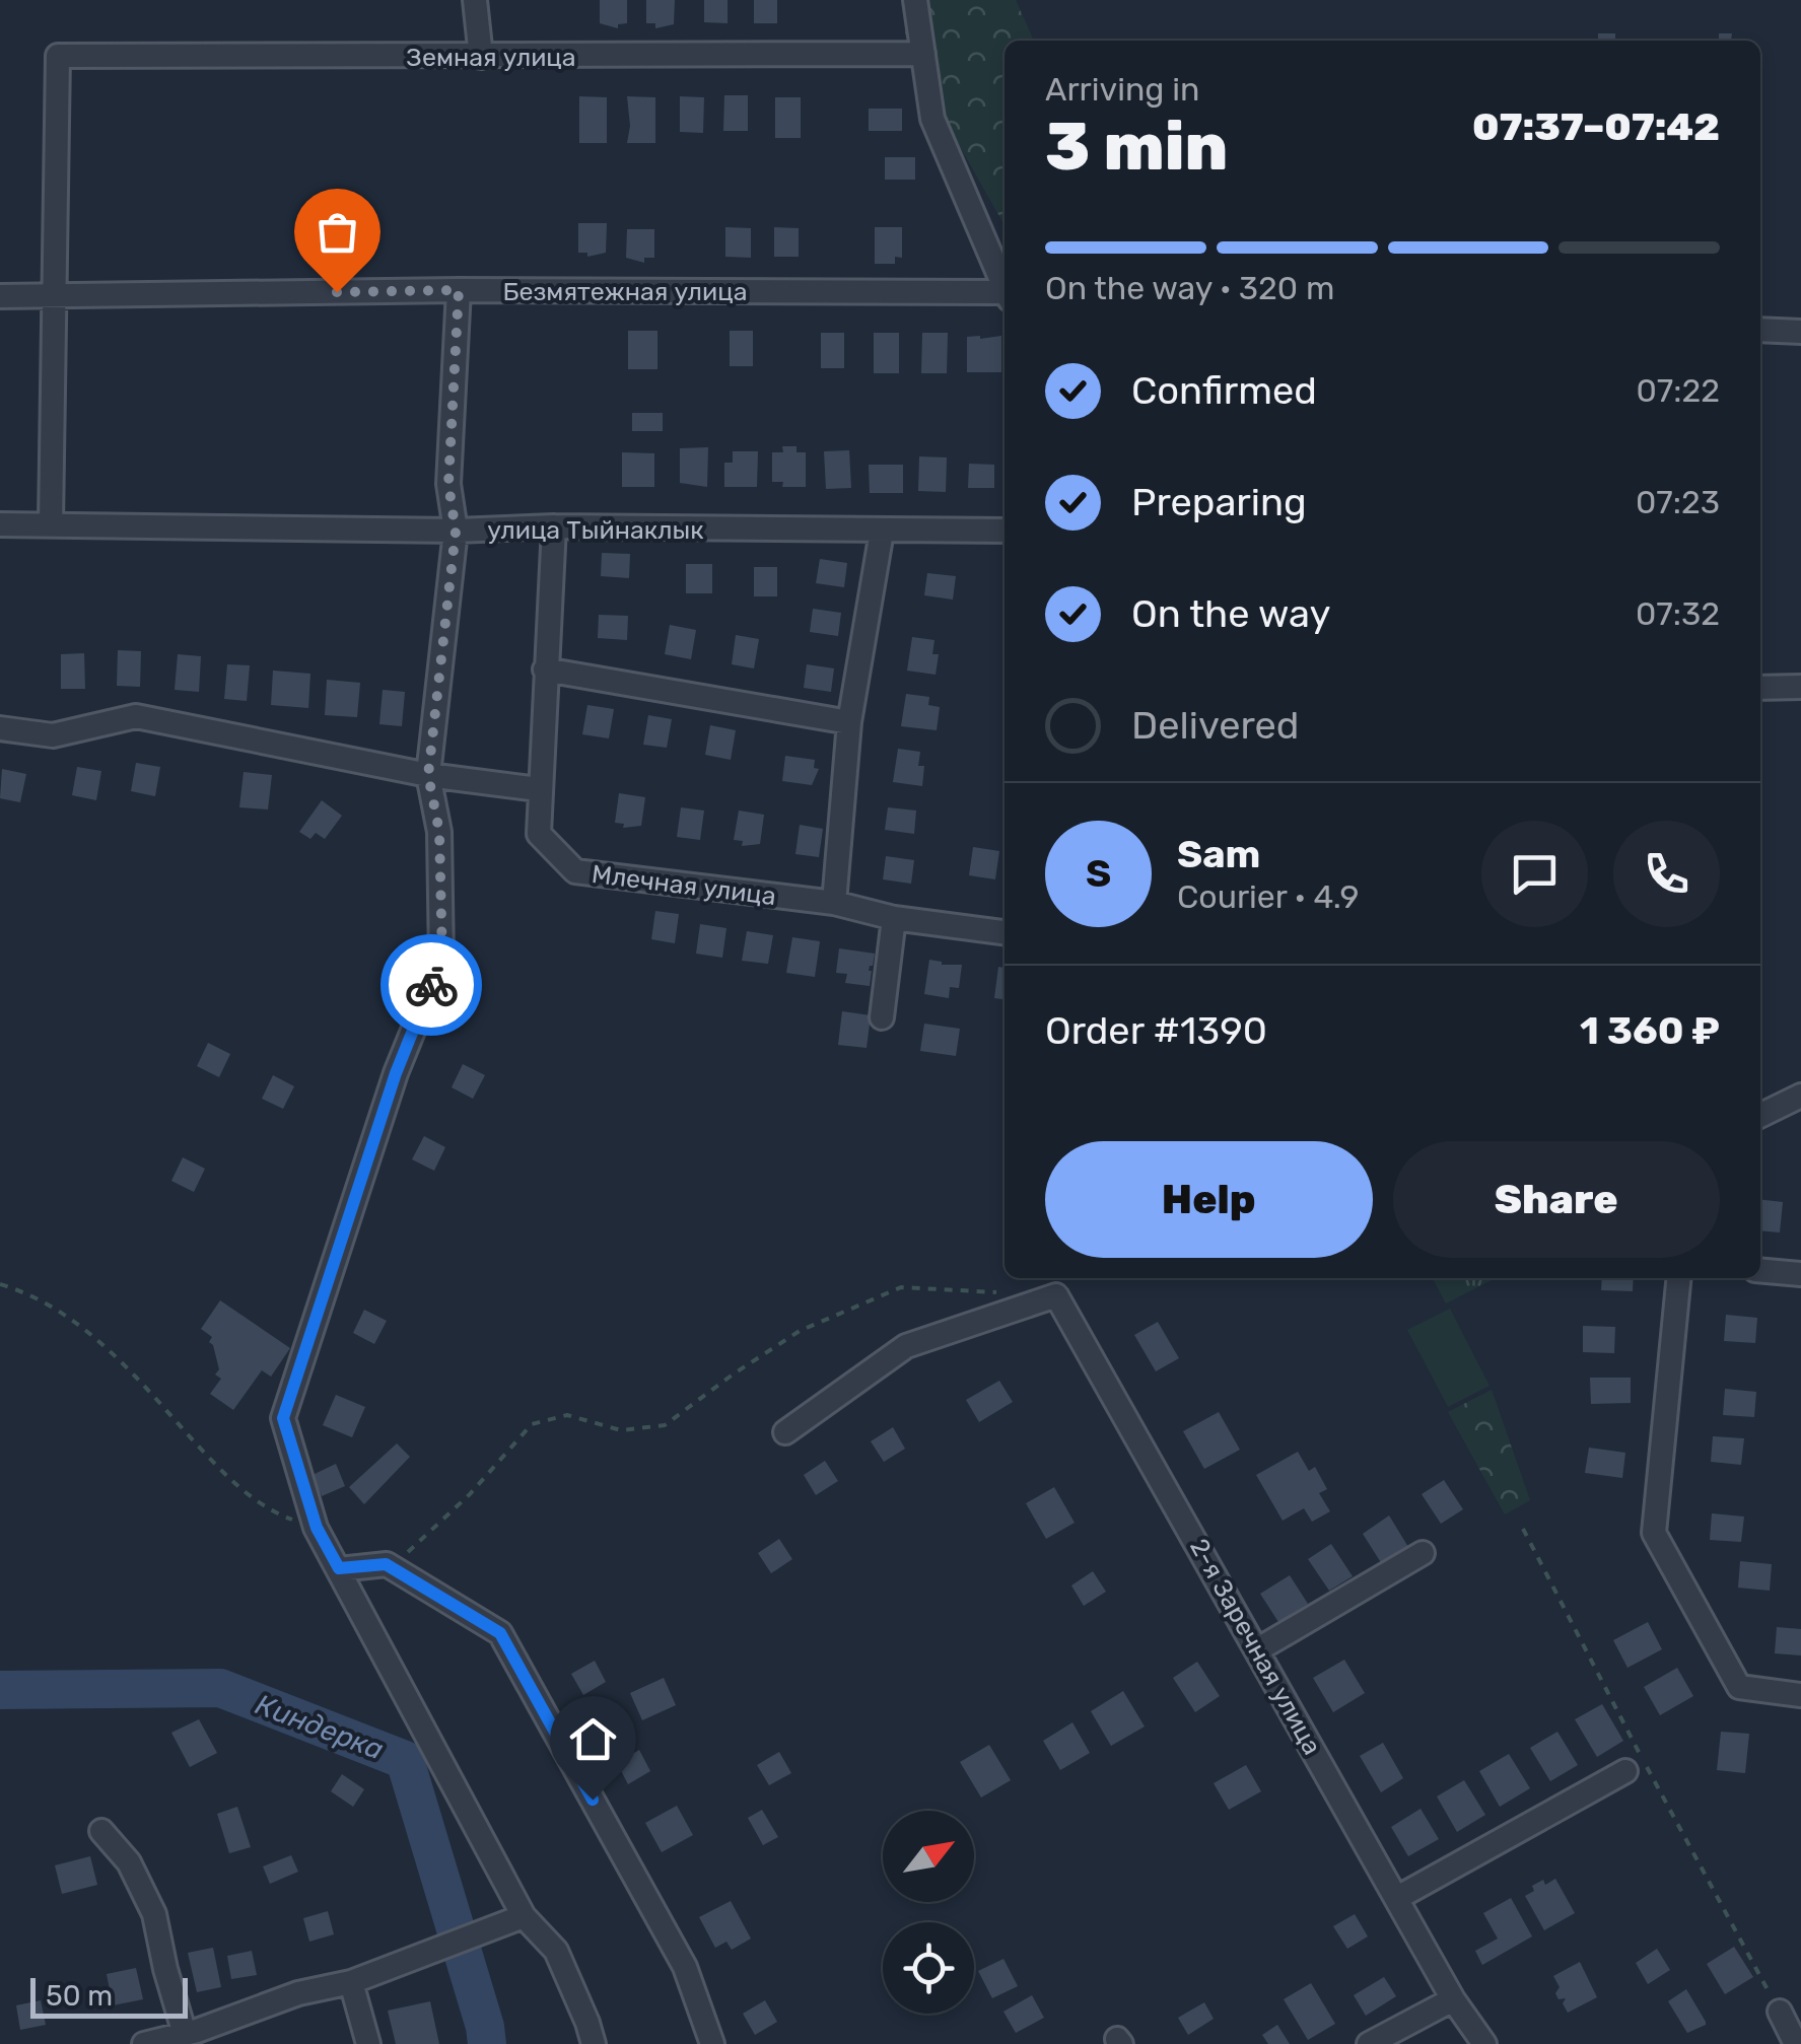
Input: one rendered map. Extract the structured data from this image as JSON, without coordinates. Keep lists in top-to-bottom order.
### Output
{
  "streets": {
    "street": [
      "Земная улица",
      "Безмятежная улица",
      "улица Тыйнаклык",
      "Млечная улица",
      "2-я Заречная улица"
    ]
  },
  "crossings": [
    ["Земная улица", "Безмятежная улица"],
    ["улица Тыйнаклык", "Млечная улица"]
  ],
  "water": ["Киндерка"],
  "scale_bar": "50 m",
  "north": "top right",
  "page": {
    "heading": ["3 min", "Arriving in", "07:37–07:42"],
    "panel": [
      "Sam",
      "Courier · 4.9",
      "Order #1390",
      "1 360 ₽"
    ],
    "bar": "On the way · 320 m",
    "list": [
      ["Confirmed", "07:22"],
      ["Preparing", "07:23"],
      ["On the way", "07:32"],
      "Delivered"
    ],
    "round": "S",
    "buttons": ["Help", "Share"],
    "scale": "50 m"
  }
}
